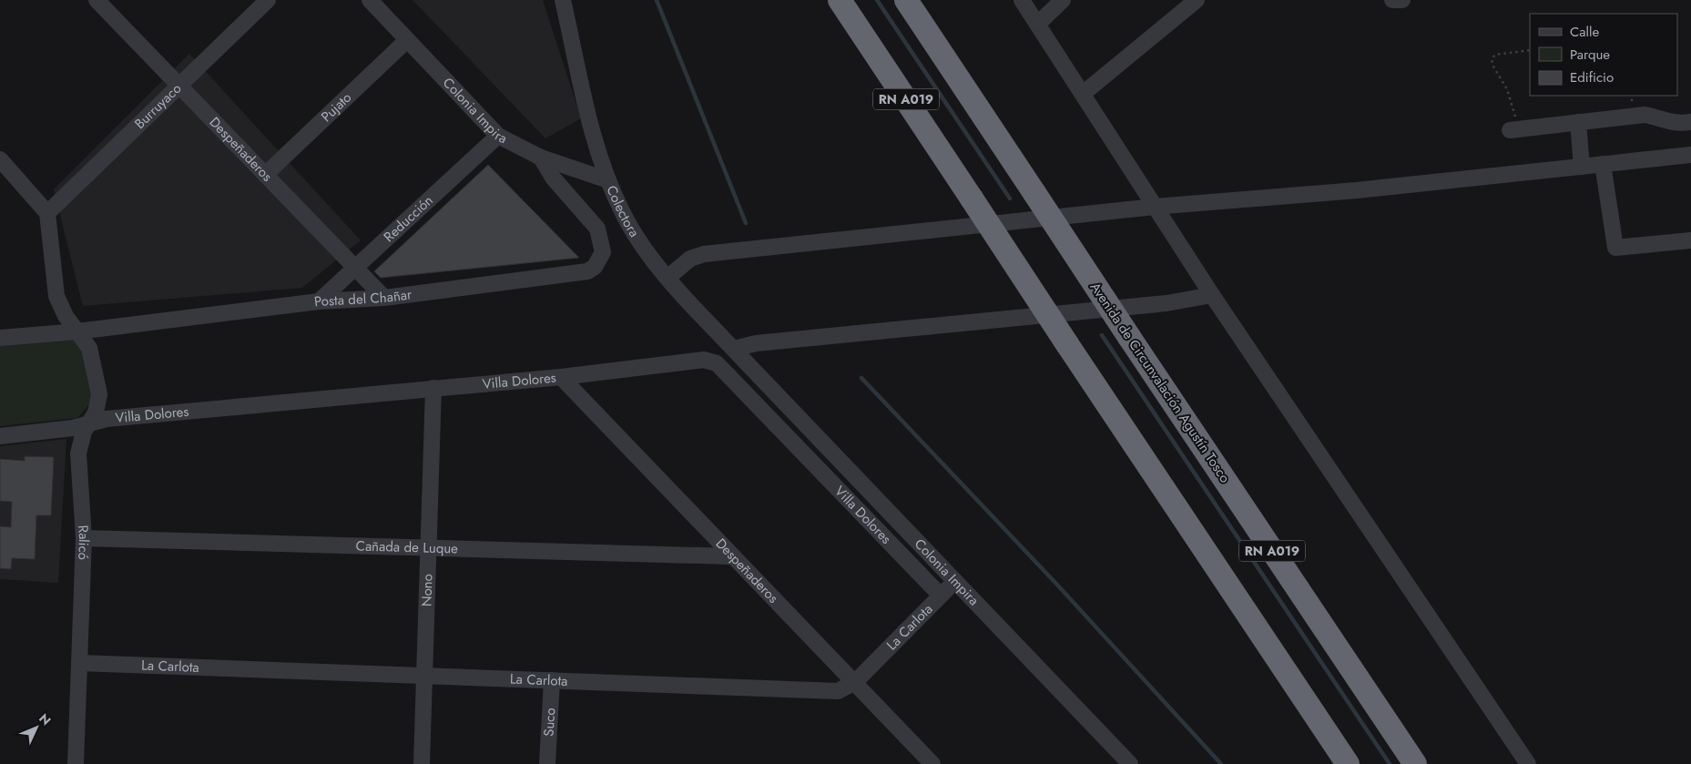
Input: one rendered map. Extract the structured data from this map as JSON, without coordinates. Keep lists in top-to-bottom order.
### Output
{
  "streets": {
    "highway": ["RN A019", "Avenida de Circunvalación Agustín Tosco"],
    "street": [
      "Burruyaco",
      "Pujato",
      "Colonia Impira",
      "Despeñaderos",
      "Colectora",
      "Reducción",
      "Posta del Chañar",
      "Villa Dolores",
      "Ralicó",
      "Cañada de Luque",
      "Nono",
      "La Carlota",
      "Suco"
    ]
  },
  "crossings": [
    ["Burruyaco", "Despeñaderos"],
    ["Burruyaco", "Ralicó"],
    ["Pujato", "Colonia Impira"],
    ["Pujato", "Despeñaderos"],
    ["Colonia Impira", "Colectora"],
    ["Colonia Impira", "Reducción"],
    ["Colonia Impira", "Posta del Chañar"],
    ["Colonia Impira", "La Carlota"],
    ["Despeñaderos", "Reducción"],
    ["Despeñaderos", "Posta del Chañar"],
    ["Despeñaderos", "Villa Dolores"],
    ["Despeñaderos", "Cañada de Luque"],
    ["Despeñaderos", "La Carlota"],
    ["Reducción", "Posta del Chañar"],
    ["Posta del Chañar", "Ralicó"],
    ["Villa Dolores", "Ralicó"],
    ["Villa Dolores", "Nono"],
    ["Villa Dolores", "La Carlota"],
    ["Ralicó", "Cañada de Luque"],
    ["Ralicó", "La Carlota"],
    ["Cañada de Luque", "Nono"],
    ["Nono", "La Carlota"],
    ["La Carlota", "Suco"]
  ],
  "legend": ["Calle", "Parque", "Edificio"],
  "north": "top right"
}
